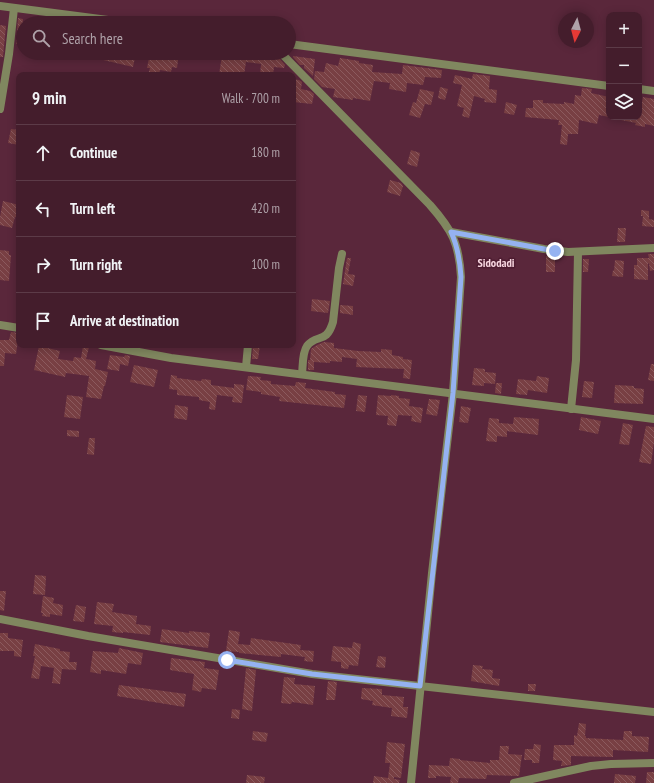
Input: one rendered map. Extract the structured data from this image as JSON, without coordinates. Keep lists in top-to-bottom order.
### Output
{
  "districts": ["Sidodadi"],
  "north": "bottom",
  "page": {
    "map_buttons": ["+", "−"],
    "search": "Search here",
    "heading": ["9 min", "Walk · 700 m"],
    "list": [
      ["Continue", "180 m"],
      ["Turn left", "420 m"],
      ["Turn right", "100 m"],
      "Arrive at destination"
    ]
  }
}
